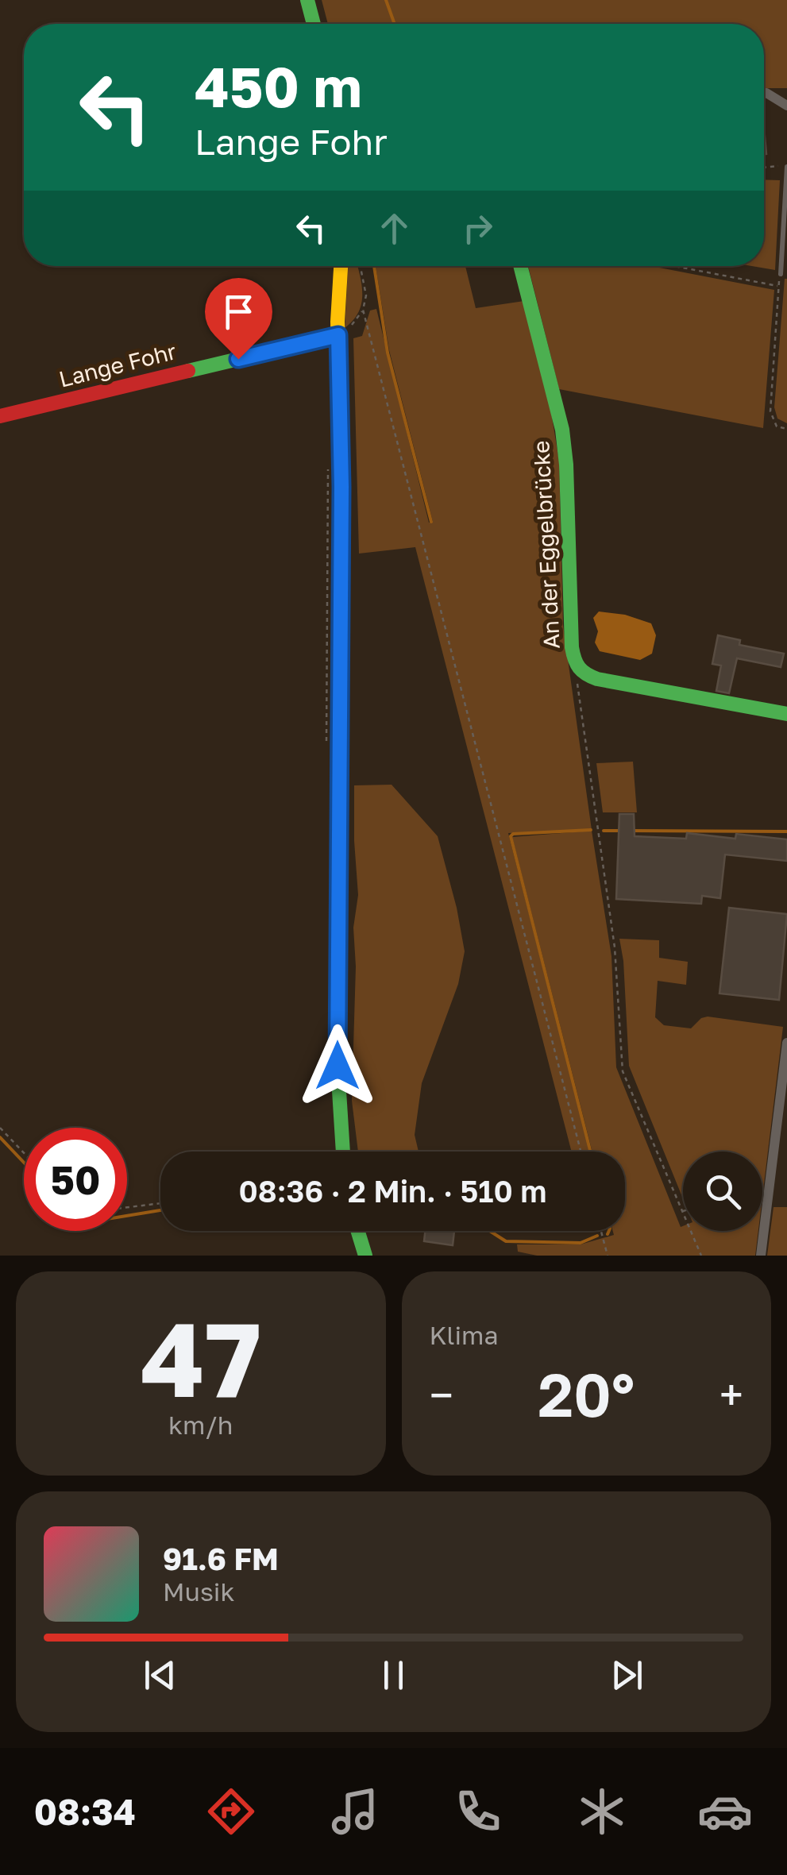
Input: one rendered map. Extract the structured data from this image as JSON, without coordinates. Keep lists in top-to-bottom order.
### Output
{
  "streets": {
    "main road": ["Lange Fohr", "An der Eggelbrücke"]
  },
  "page": {
    "turn": ["450 m", "Lange Fohr"],
    "limit": "50",
    "trip": "08:36 · 2 Min. · 510 m",
    "tile": [
      ["47", "km/h"],
      "Klima"
    ],
    "heat": ["−", "20°", "+"],
    "song": ["91.6 FM", "Musik"],
    "tabs": "08:34"
  }
}
